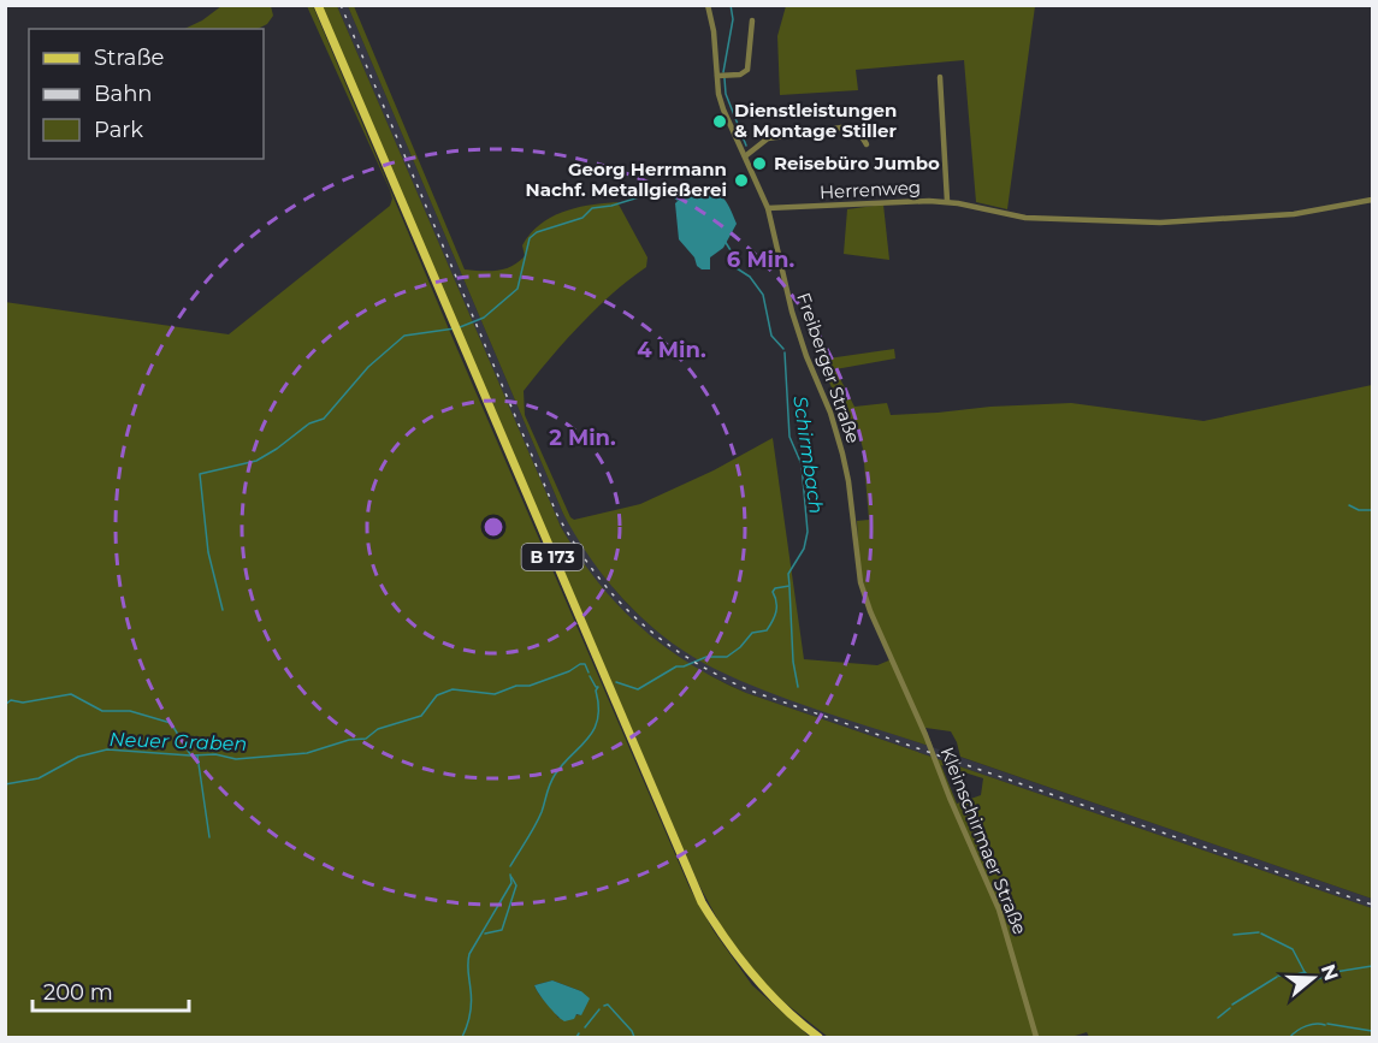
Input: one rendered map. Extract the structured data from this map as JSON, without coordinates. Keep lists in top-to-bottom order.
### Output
{
  "streets": {
    "main road": ["B 173"],
    "street": ["Herrenweg", "Freiberger Straße", "Kleinschirmaer Straße"]
  },
  "crossings": [
    ["Herrenweg", "Freiberger Straße"],
    ["Freiberger Straße", "Kleinschirmaer Straße"]
  ],
  "water": ["Schirmbach", "Neuer Graben"],
  "places": ["Dienstleistungen & Montage Stiller", "Reisebüro Jumbo", "Georg Herrmann Nachf. Metallgießerei"],
  "legend": ["Straße", "Bahn", "Park"],
  "scale_bar": "200 m",
  "north": "right",
  "rings": ["6 Min.", "4 Min.", "2 Min."]
}
